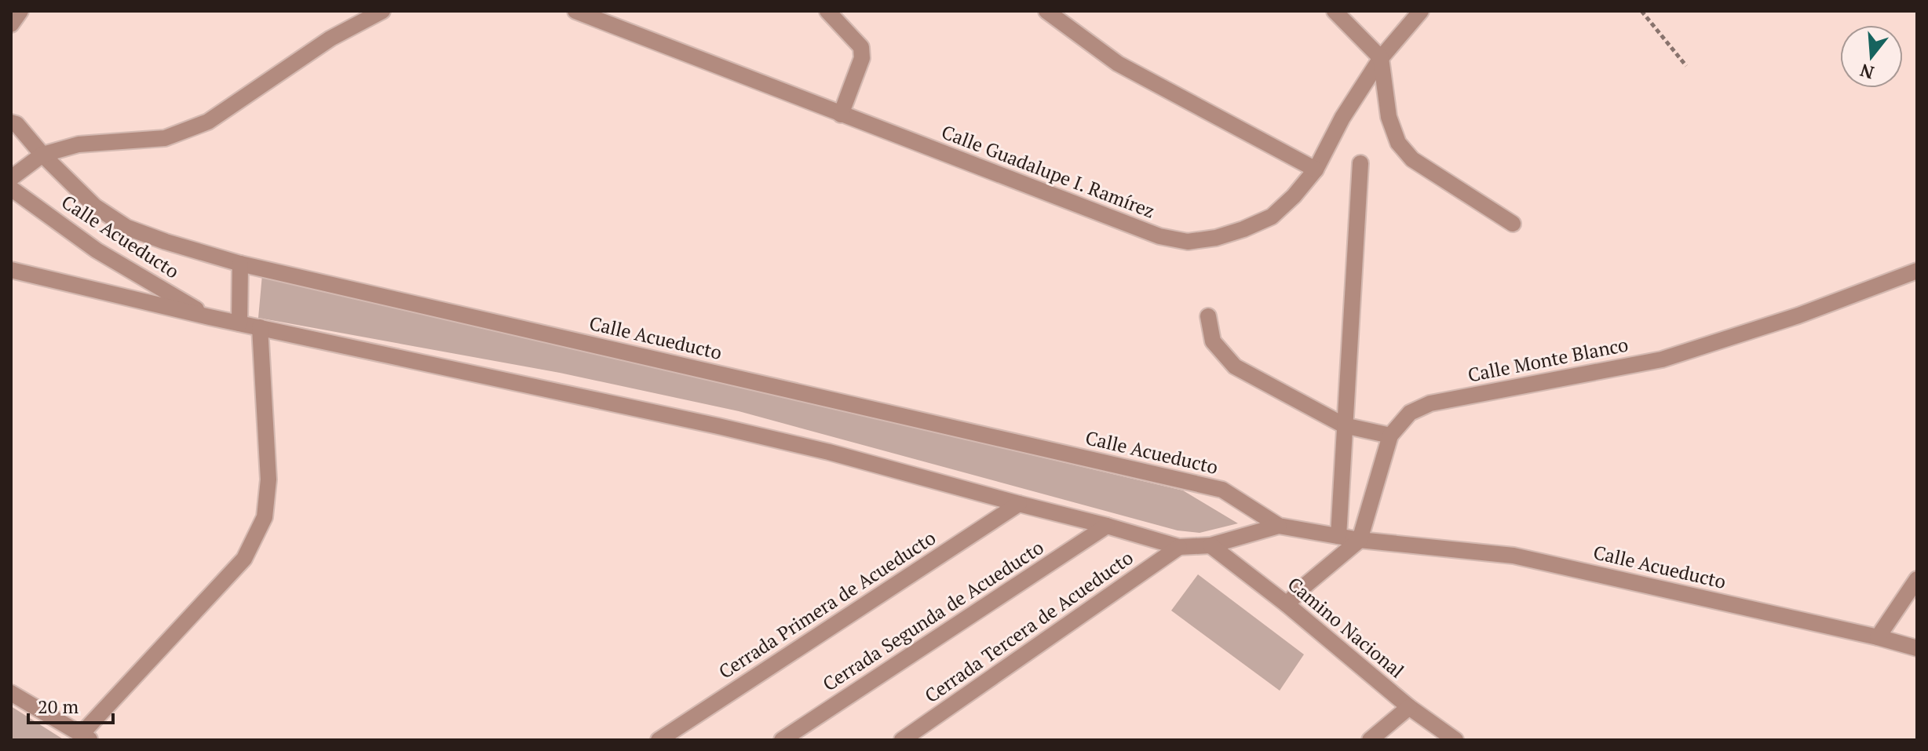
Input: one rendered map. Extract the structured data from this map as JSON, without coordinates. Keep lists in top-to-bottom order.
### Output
{
  "streets": {
    "street": [
      "Calle Guadalupe I. Ramírez",
      "Calle Acueducto",
      "Calle Monte Blanco",
      "Cerrada Primera de Acueducto",
      "Cerrada Segunda de Acueducto",
      "Cerrada Tercera de Acueducto",
      "Camino Nacional"
    ]
  },
  "crossings": [
    ["Calle Acueducto", "Calle Monte Blanco"],
    ["Calle Acueducto", "Cerrada Primera de Acueducto"],
    ["Calle Acueducto", "Cerrada Segunda de Acueducto"],
    ["Calle Acueducto", "Cerrada Tercera de Acueducto"],
    ["Calle Acueducto", "Camino Nacional"]
  ],
  "scale_bar": "20 m",
  "north": "bottom"
}
